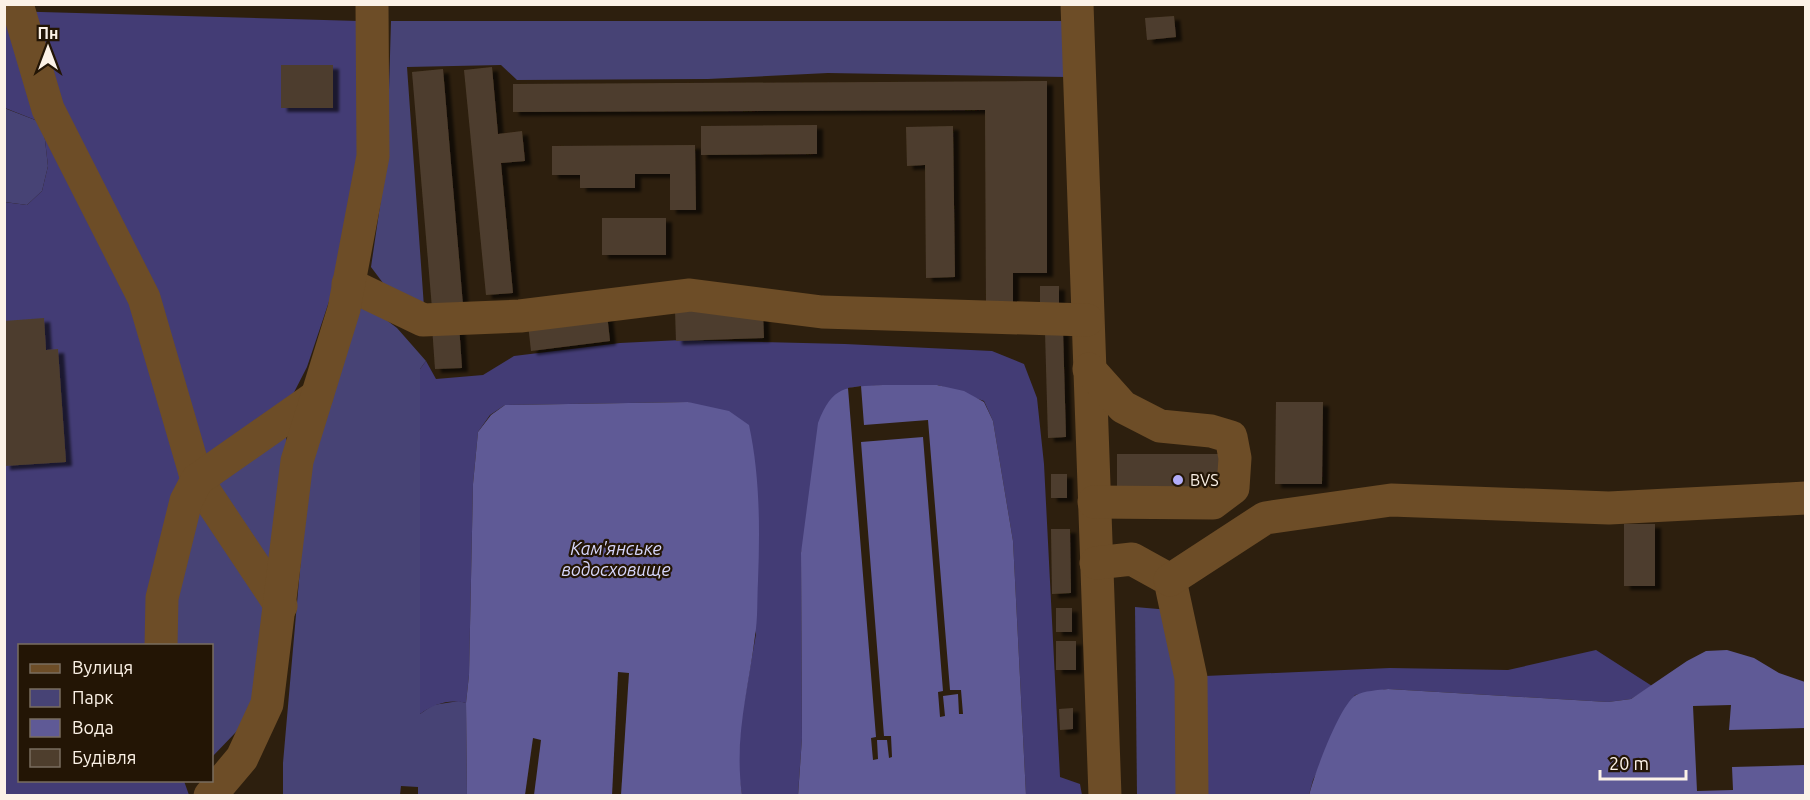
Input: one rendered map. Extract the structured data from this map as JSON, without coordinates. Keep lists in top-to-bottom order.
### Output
{
  "water": ["Кам'янське водосховище"],
  "places": ["BVS"],
  "legend": [
    "Вулиця",
    "Парк",
    "Вода",
    "Будівля"
  ],
  "scale_bar": "20 m",
  "north": "top"
}
